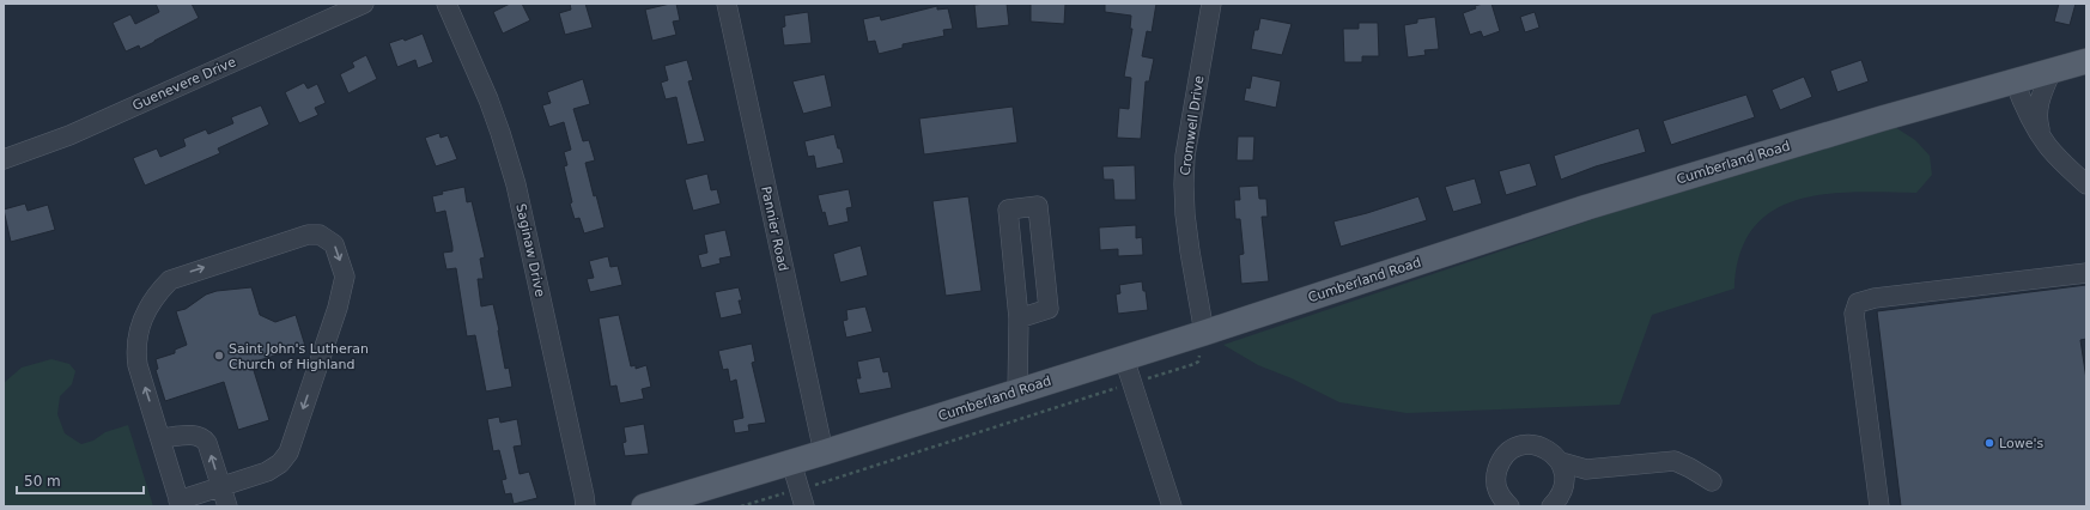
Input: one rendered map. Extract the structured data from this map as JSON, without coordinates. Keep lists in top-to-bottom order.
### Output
{
  "streets": {
    "main road": ["Cumberland Road"],
    "street": [
      "Guenevere Drive",
      "Cromwell Drive",
      "Pannier Road",
      "Saginaw Drive"
    ]
  },
  "crossings": [
    ["Cromwell Drive", "Cumberland Road"],
    ["Cumberland Road", "Pannier Road"]
  ],
  "places": ["Saint John's Lutheran Church of Highland", "Lowe's"],
  "scale_bar": "50 m"
}
